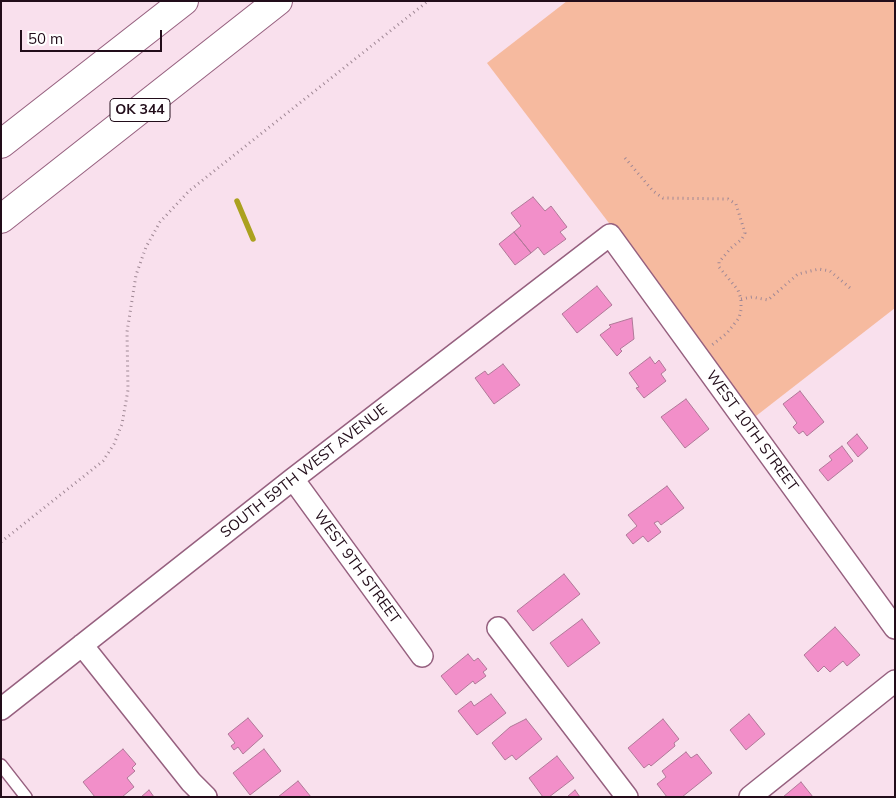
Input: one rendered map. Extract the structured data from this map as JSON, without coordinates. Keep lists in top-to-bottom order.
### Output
{
  "streets": {
    "highway": ["OK 344"],
    "street": ["WEST 10TH STREET", "SOUTH 59TH WEST AVENUE", "WEST 9TH STREET"]
  },
  "crossings": [
    ["WEST 10TH STREET", "SOUTH 59TH WEST AVENUE"],
    ["SOUTH 59TH WEST AVENUE", "WEST 9TH STREET"]
  ],
  "scale_bar": "50 m"
}
